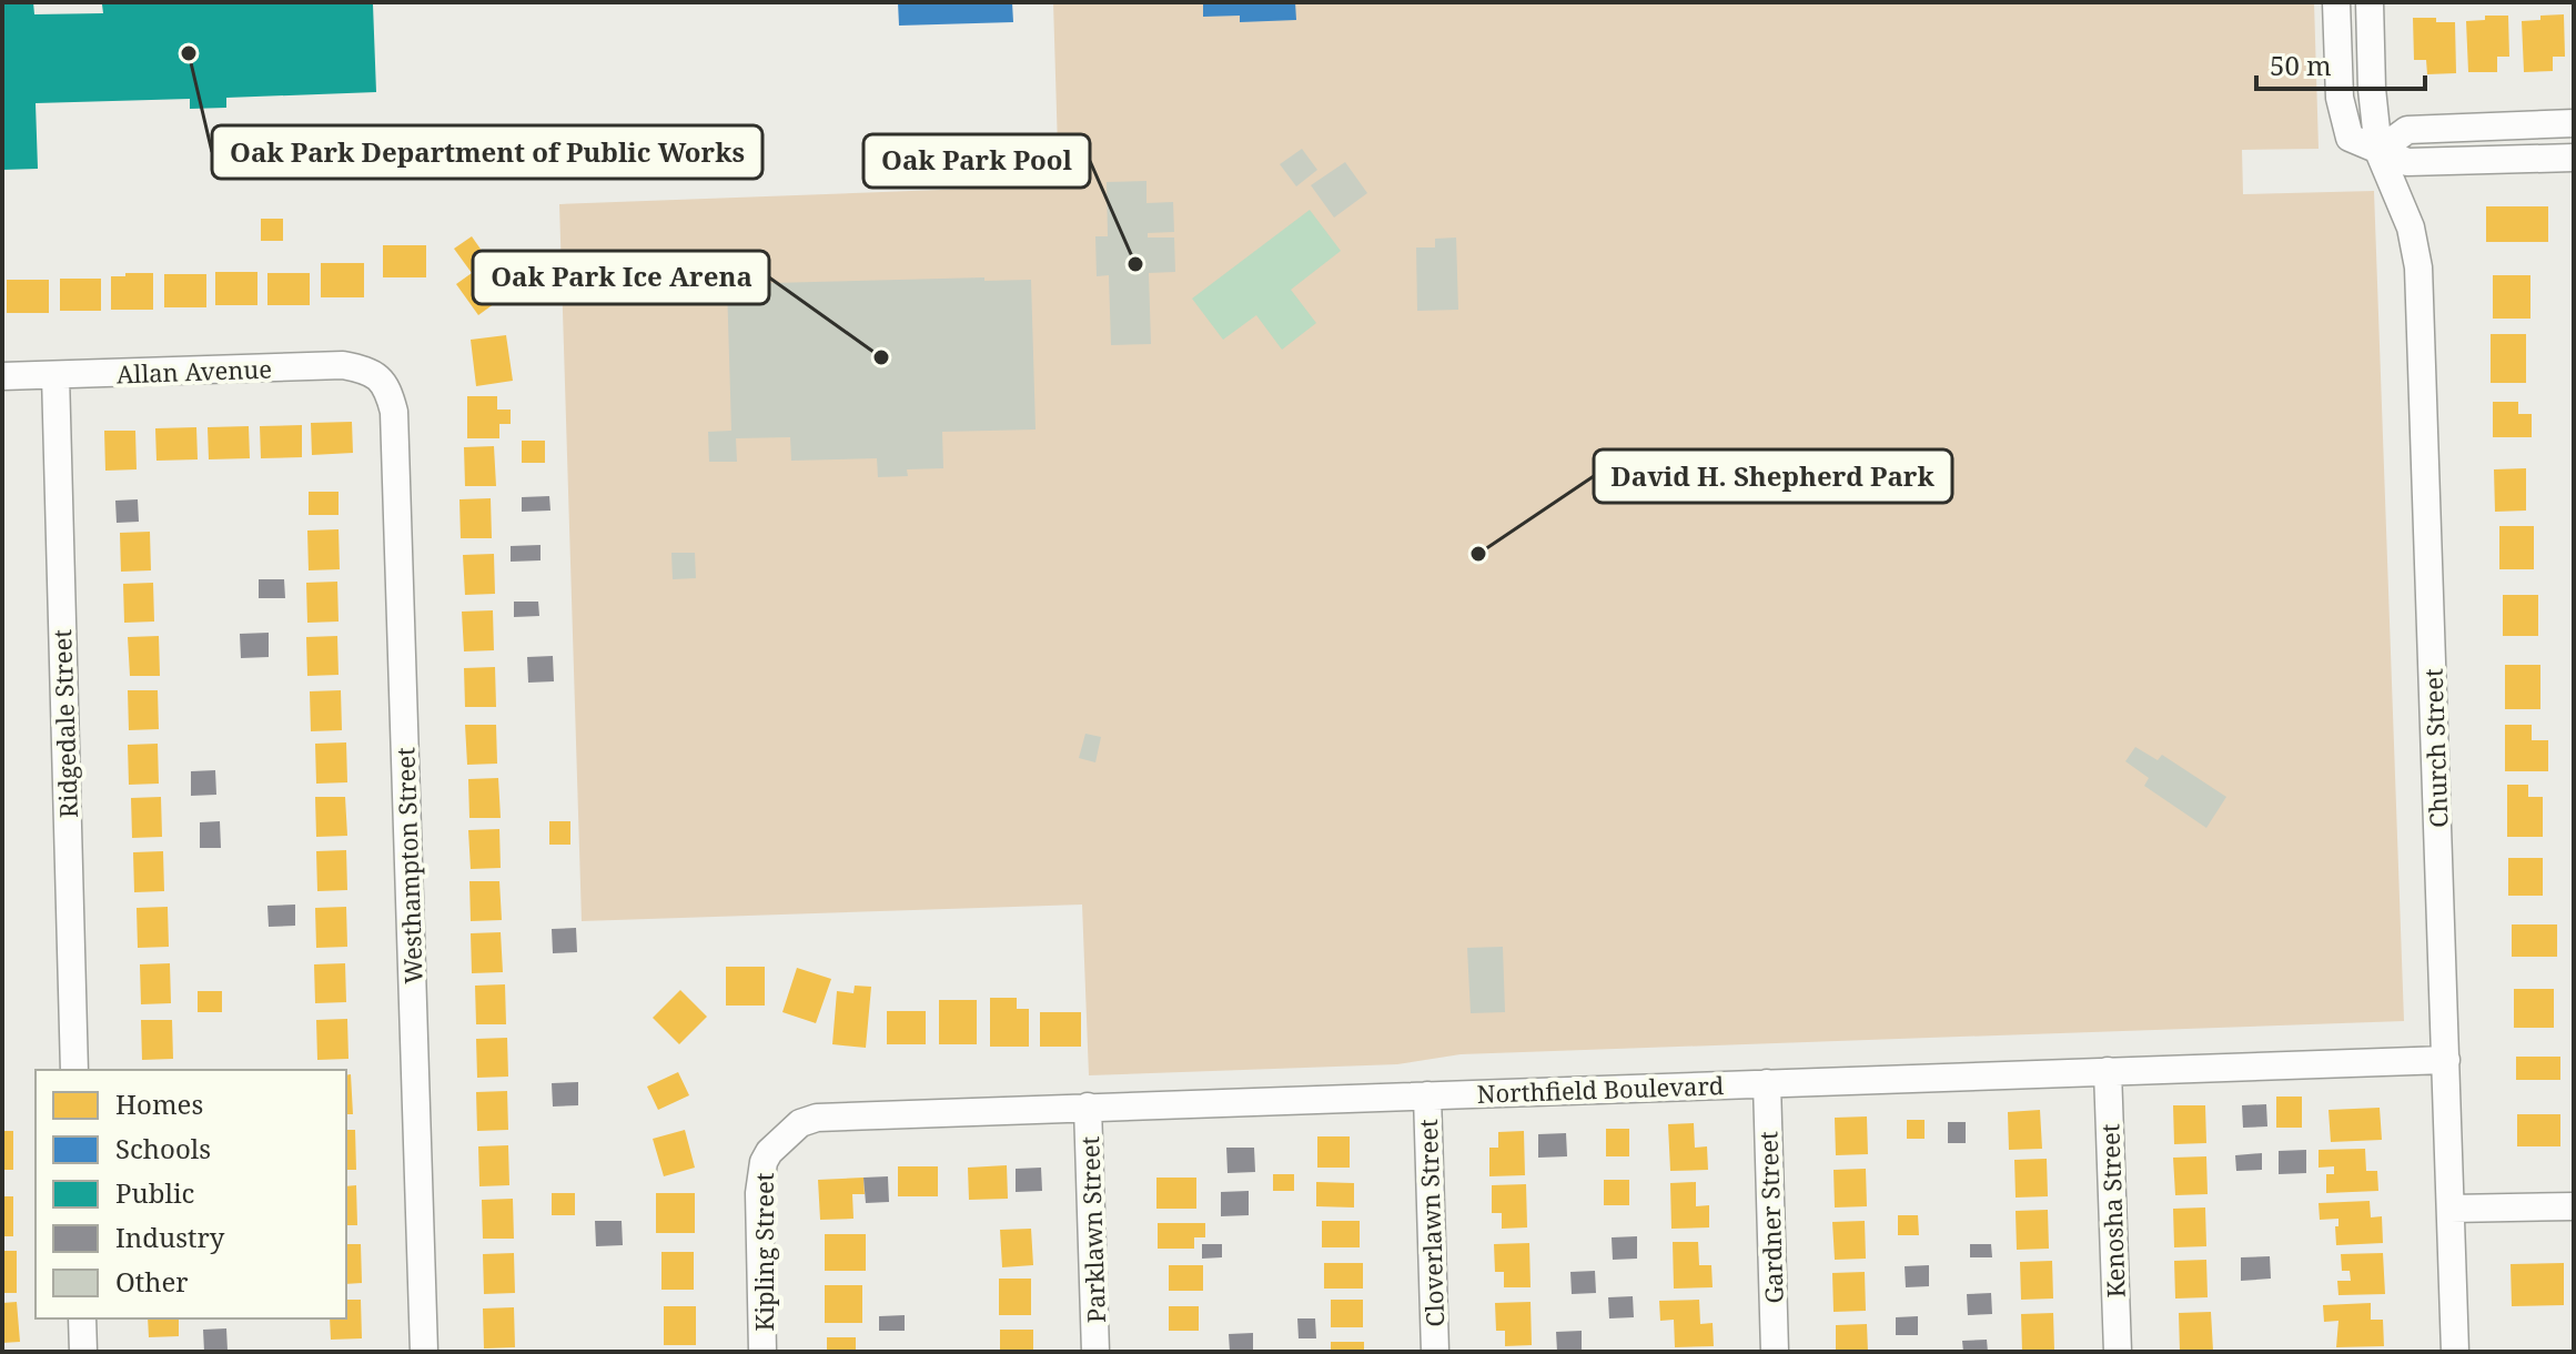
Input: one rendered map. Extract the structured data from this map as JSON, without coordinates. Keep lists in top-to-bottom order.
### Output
{
  "streets": {
    "street": [
      "Allan Avenue",
      "Ridgedale Street",
      "Church Street",
      "Westhampton Street",
      "Northfield Boulevard",
      "Kenosha Street",
      "Gardner Street",
      "Cloverlawn Street",
      "Parklawn Street",
      "Kipling Street"
    ]
  },
  "crossings": [
    ["Allan Avenue", "Ridgedale Street"],
    ["Allan Avenue", "Westhampton Street"],
    ["Church Street", "Northfield Boulevard"],
    ["Northfield Boulevard", "Kenosha Street"],
    ["Northfield Boulevard", "Gardner Street"],
    ["Northfield Boulevard", "Cloverlawn Street"],
    ["Northfield Boulevard", "Parklawn Street"],
    ["Northfield Boulevard", "Kipling Street"]
  ],
  "places": [
    "Oak Park Department of Public Works",
    "Oak Park Pool",
    "Oak Park Ice Arena",
    "David H. Shepherd Park"
  ],
  "legend": [
    "Homes",
    "Schools",
    "Public",
    "Industry",
    "Other"
  ],
  "scale_bar": "50 m"
}
